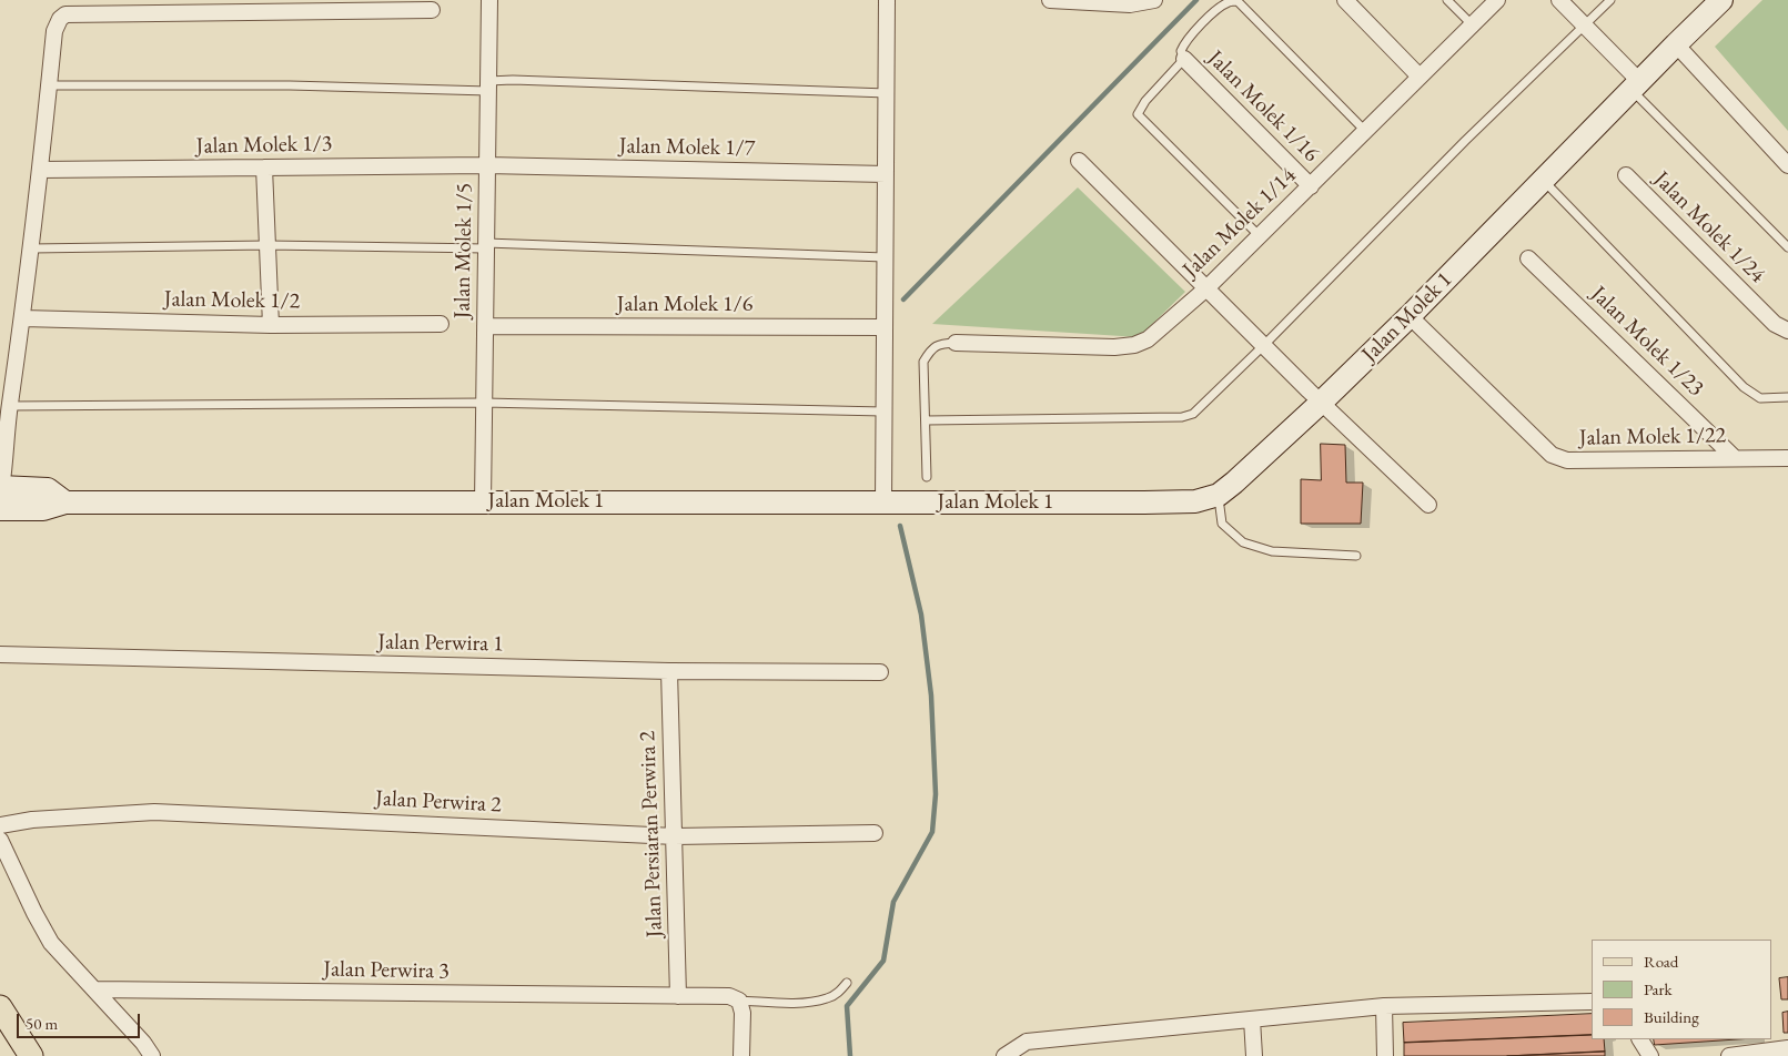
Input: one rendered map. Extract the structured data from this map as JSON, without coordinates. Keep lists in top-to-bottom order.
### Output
{
  "streets": {
    "street": [
      "Jalan Molek 1/16",
      "Jalan Molek 1/3",
      "Jalan Molek 1/7",
      "Jalan Molek 1/14",
      "Jalan Molek 1/24",
      "Jalan Molek 1/5",
      "Jalan Molek 1/2",
      "Jalan Molek 1/6",
      "Jalan Molek 1",
      "Jalan Molek 1/23",
      "Jalan Molek 1/22",
      "Jalan Perwira 1",
      "Jalan Perwira 2",
      "Jalan Persiaran Perwira 2",
      "Jalan Perwira 3"
    ]
  },
  "crossings": [
    ["Jalan Molek 1/16", "Jalan Molek 1/14"],
    ["Jalan Molek 1/3", "Jalan Molek 1/7"],
    ["Jalan Molek 1/3", "Jalan Molek 1/5"],
    ["Jalan Molek 1/7", "Jalan Molek 1/5"],
    ["Jalan Molek 1/5", "Jalan Molek 1/6"],
    ["Jalan Molek 1/5", "Jalan Molek 1"],
    ["Jalan Molek 1", "Jalan Molek 1/22"],
    ["Jalan Molek 1/23", "Jalan Molek 1/22"],
    ["Jalan Perwira 1", "Jalan Persiaran Perwira 2"],
    ["Jalan Perwira 2", "Jalan Persiaran Perwira 2"],
    ["Jalan Persiaran Perwira 2", "Jalan Perwira 3"]
  ],
  "legend": ["Road", "Park", "Building"],
  "scale_bar": "50 m"
}
